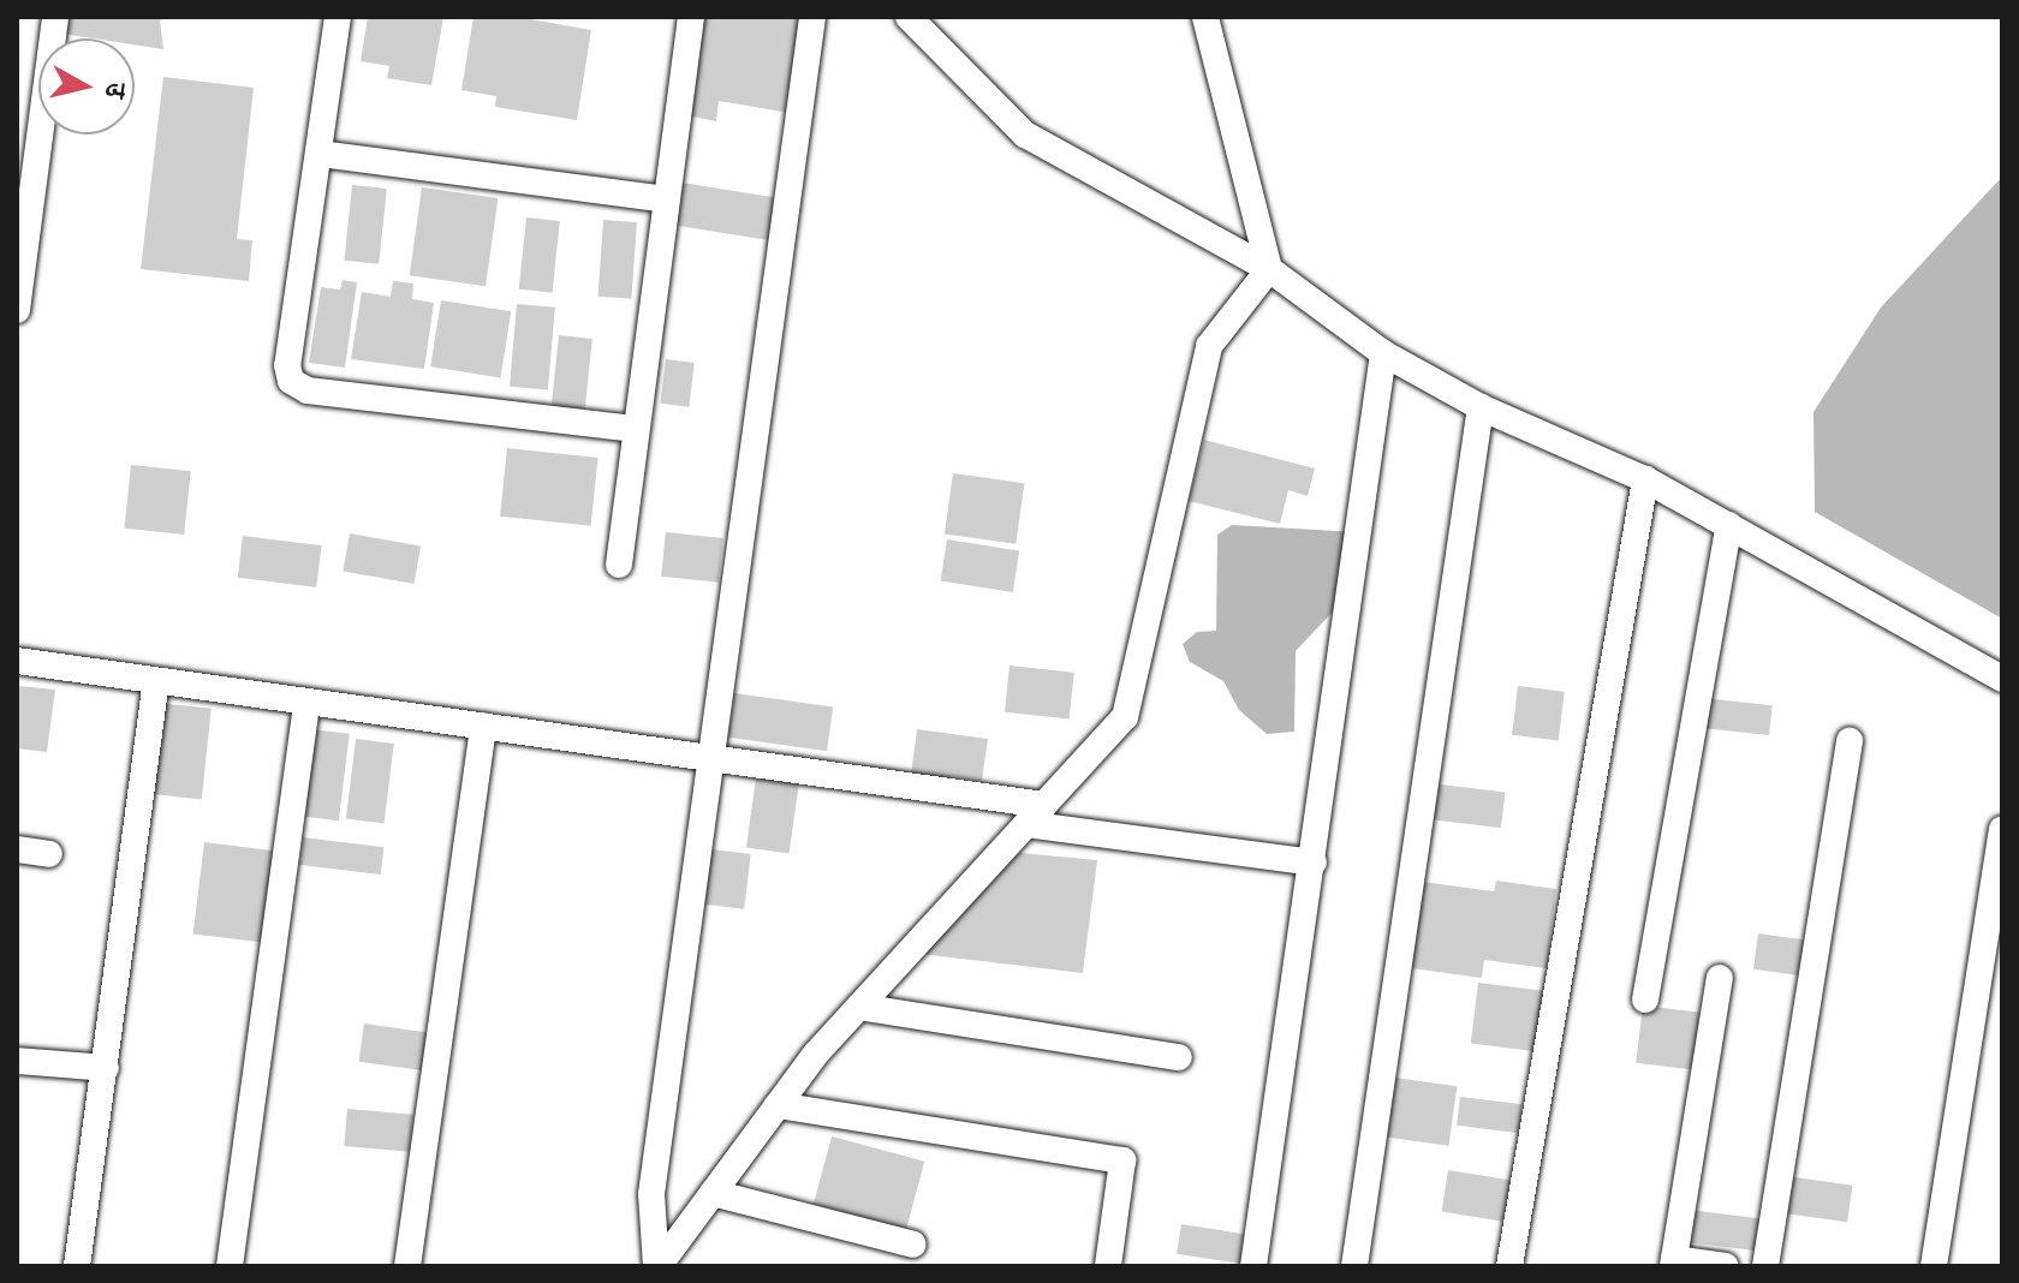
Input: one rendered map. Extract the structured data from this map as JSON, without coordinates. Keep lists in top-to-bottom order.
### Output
{
  "north": "right"
}
